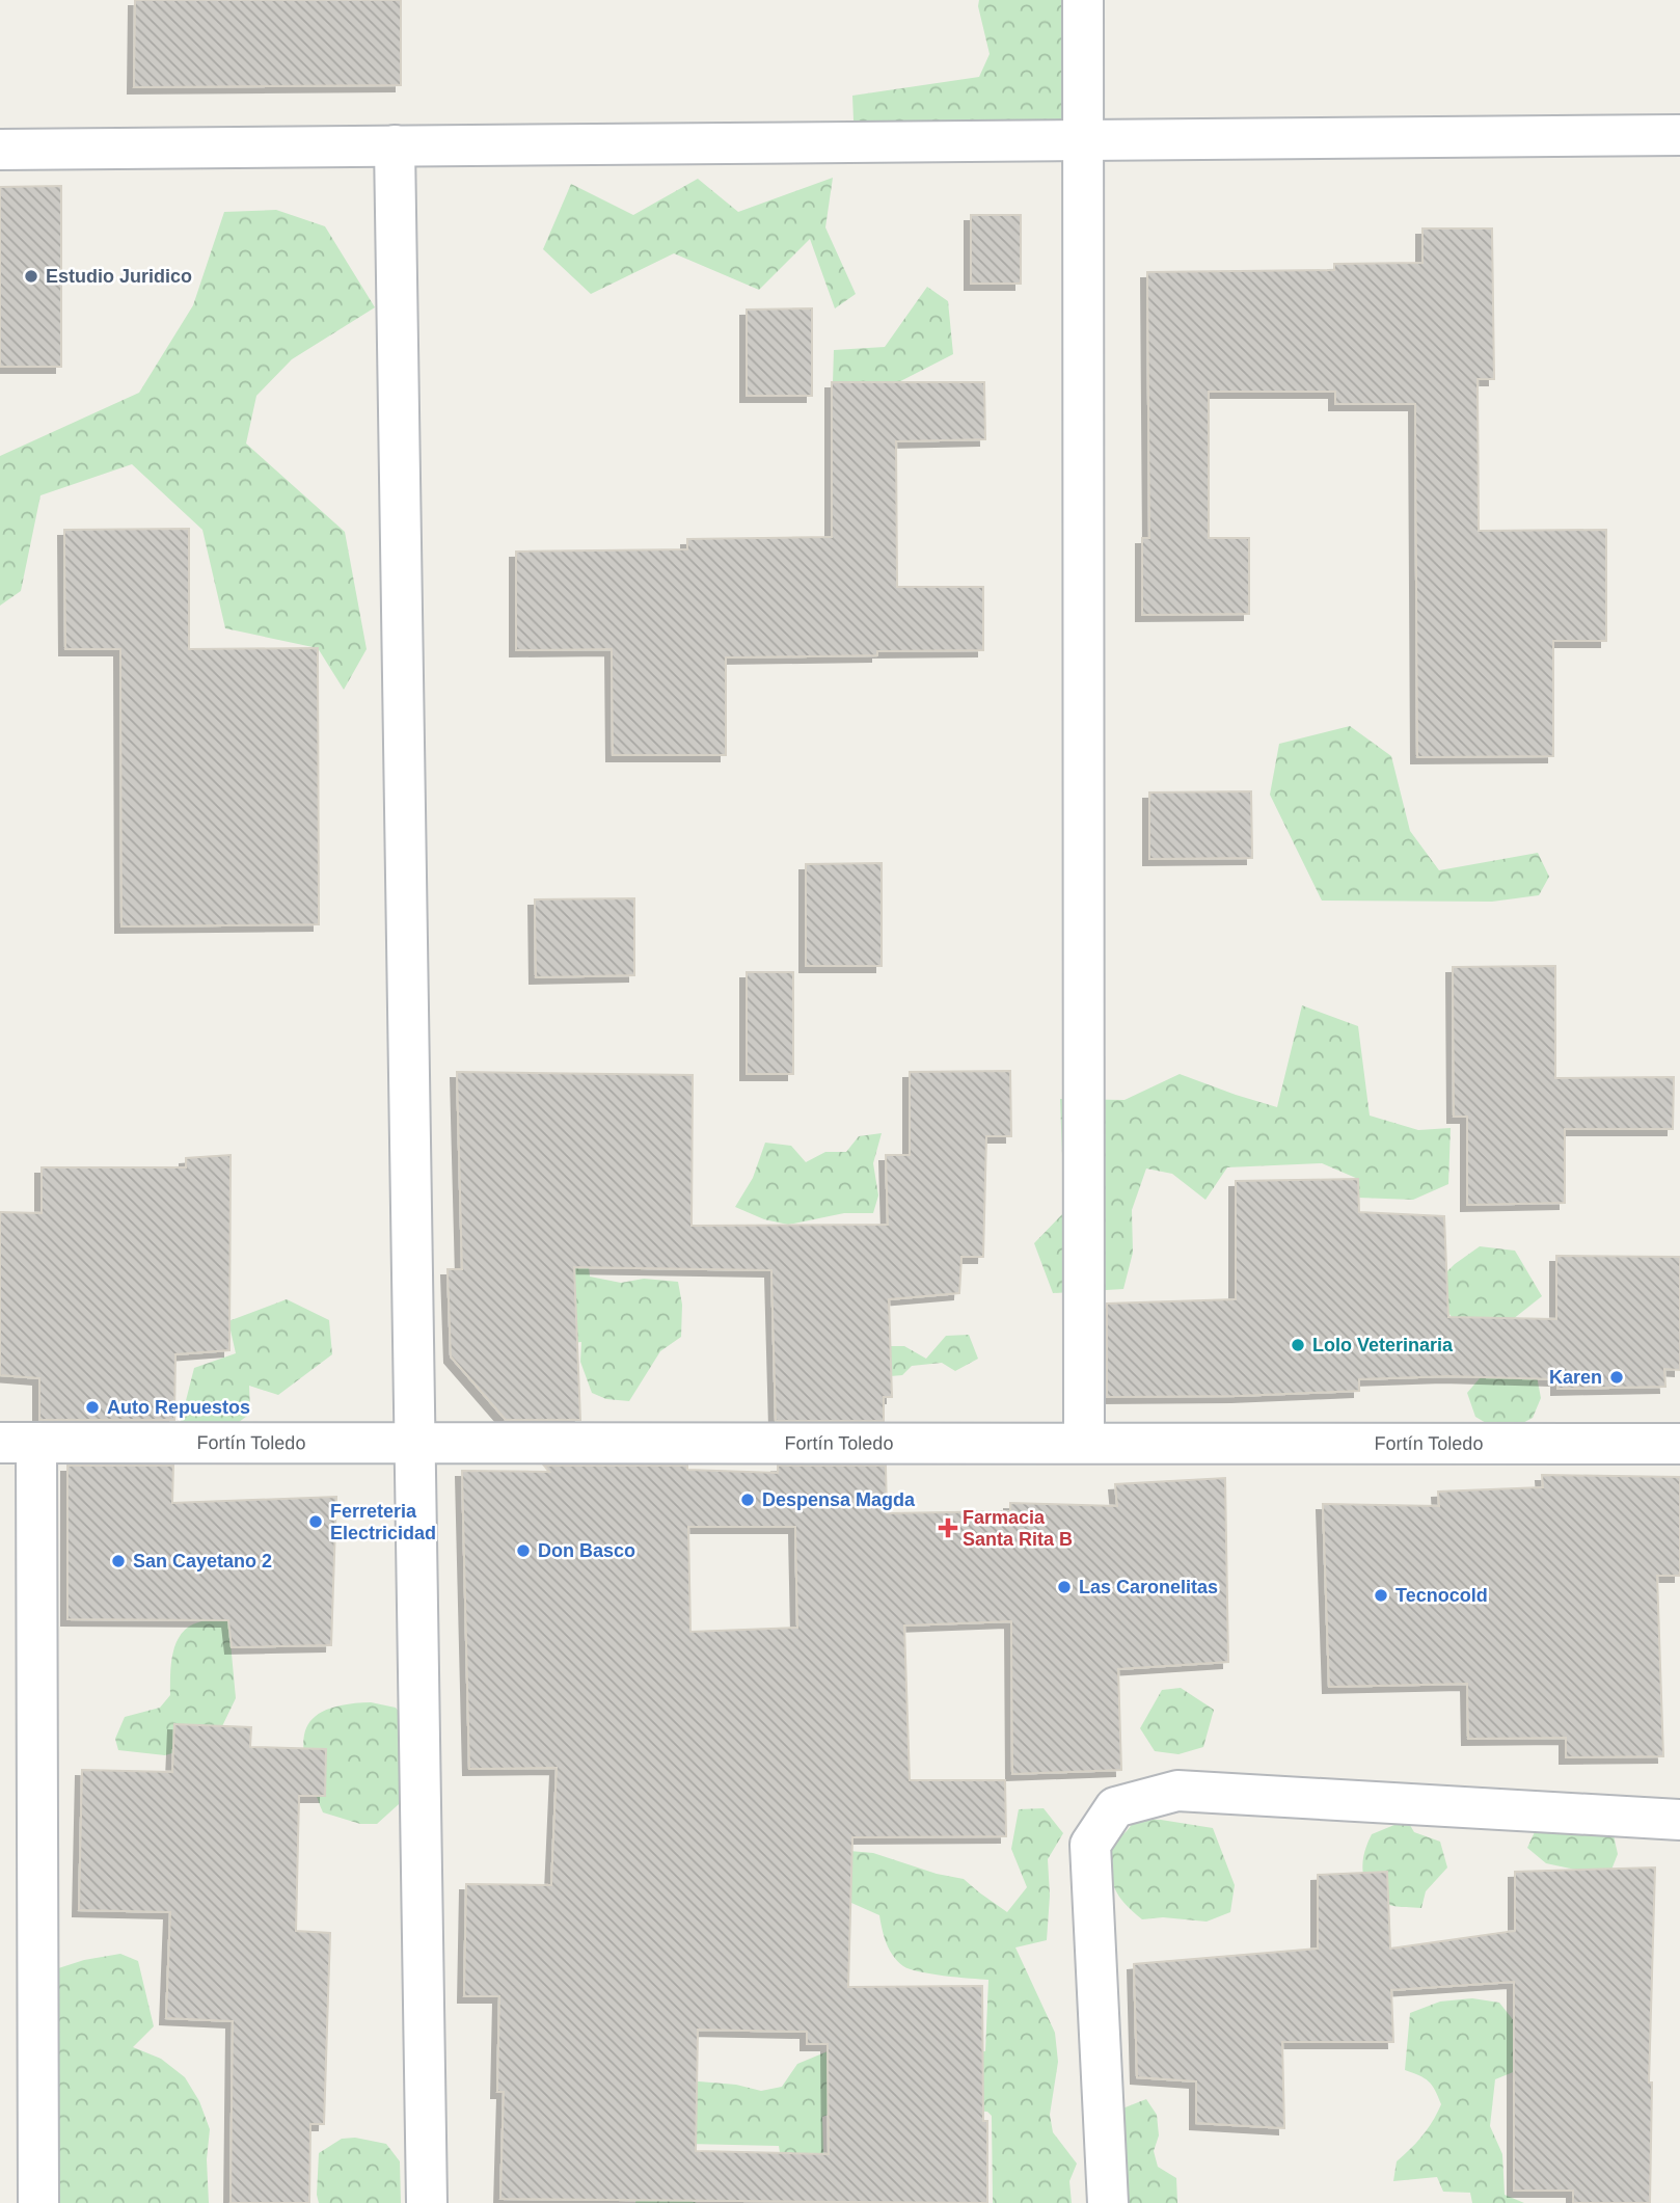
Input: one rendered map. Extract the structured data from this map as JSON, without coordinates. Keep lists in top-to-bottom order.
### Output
{
  "streets": {
    "street": ["Fortín Toledo"]
  },
  "places": {
    "other": [
      "Estudio Juridico",
      "Lolo Veterinaria",
      "Karen",
      "Auto Repuestos",
      "Despensa Magda",
      "Ferreteria Electricidad",
      "Don Basco",
      "San Cayetano 2",
      "Las Caronelitas",
      "Tecnocold"
    ],
    "health": ["Farmacia Santa Rita B"]
  }
}
